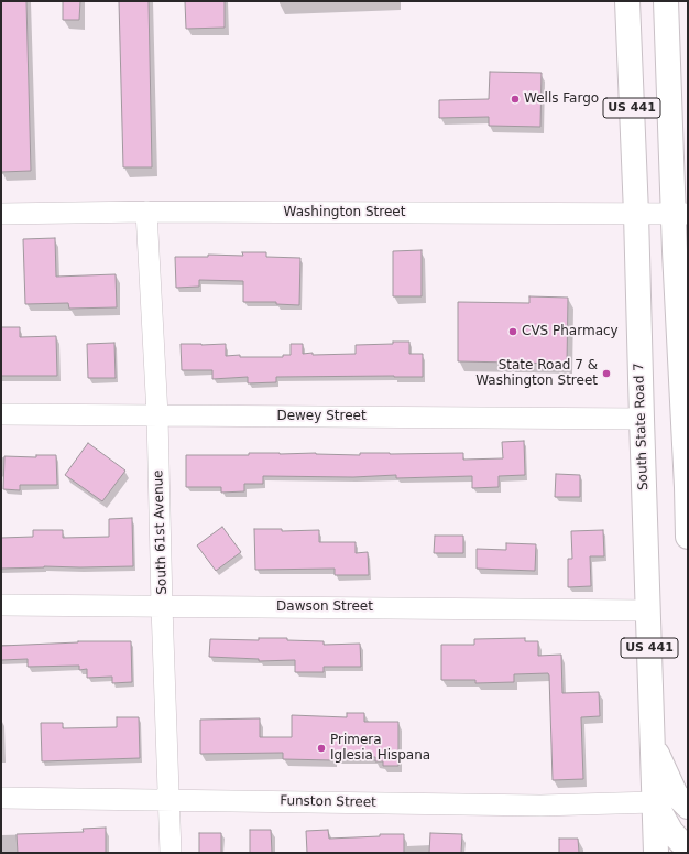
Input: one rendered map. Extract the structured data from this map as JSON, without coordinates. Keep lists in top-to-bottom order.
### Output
{
  "streets": {
    "main road": ["US 441", "South State Road 7"],
    "street": [
      "Washington Street",
      "Dewey Street",
      "South 61st Avenue",
      "Dawson Street",
      "Funston Street"
    ]
  },
  "crossings": [
    ["US 441", "Washington Street"],
    ["Washington Street", "South State Road 7"],
    ["Washington Street", "South 61st Avenue"],
    ["Dewey Street", "South State Road 7"],
    ["Dewey Street", "South 61st Avenue"],
    ["South State Road 7", "Dawson Street"],
    ["South State Road 7", "Funston Street"],
    ["South 61st Avenue", "Dawson Street"],
    ["South 61st Avenue", "Funston Street"]
  ],
  "places": [
    "Wells Fargo",
    "CVS Pharmacy",
    "State Road 7 & Washington Street",
    "Primera Iglesia Hispana"
  ]
}
